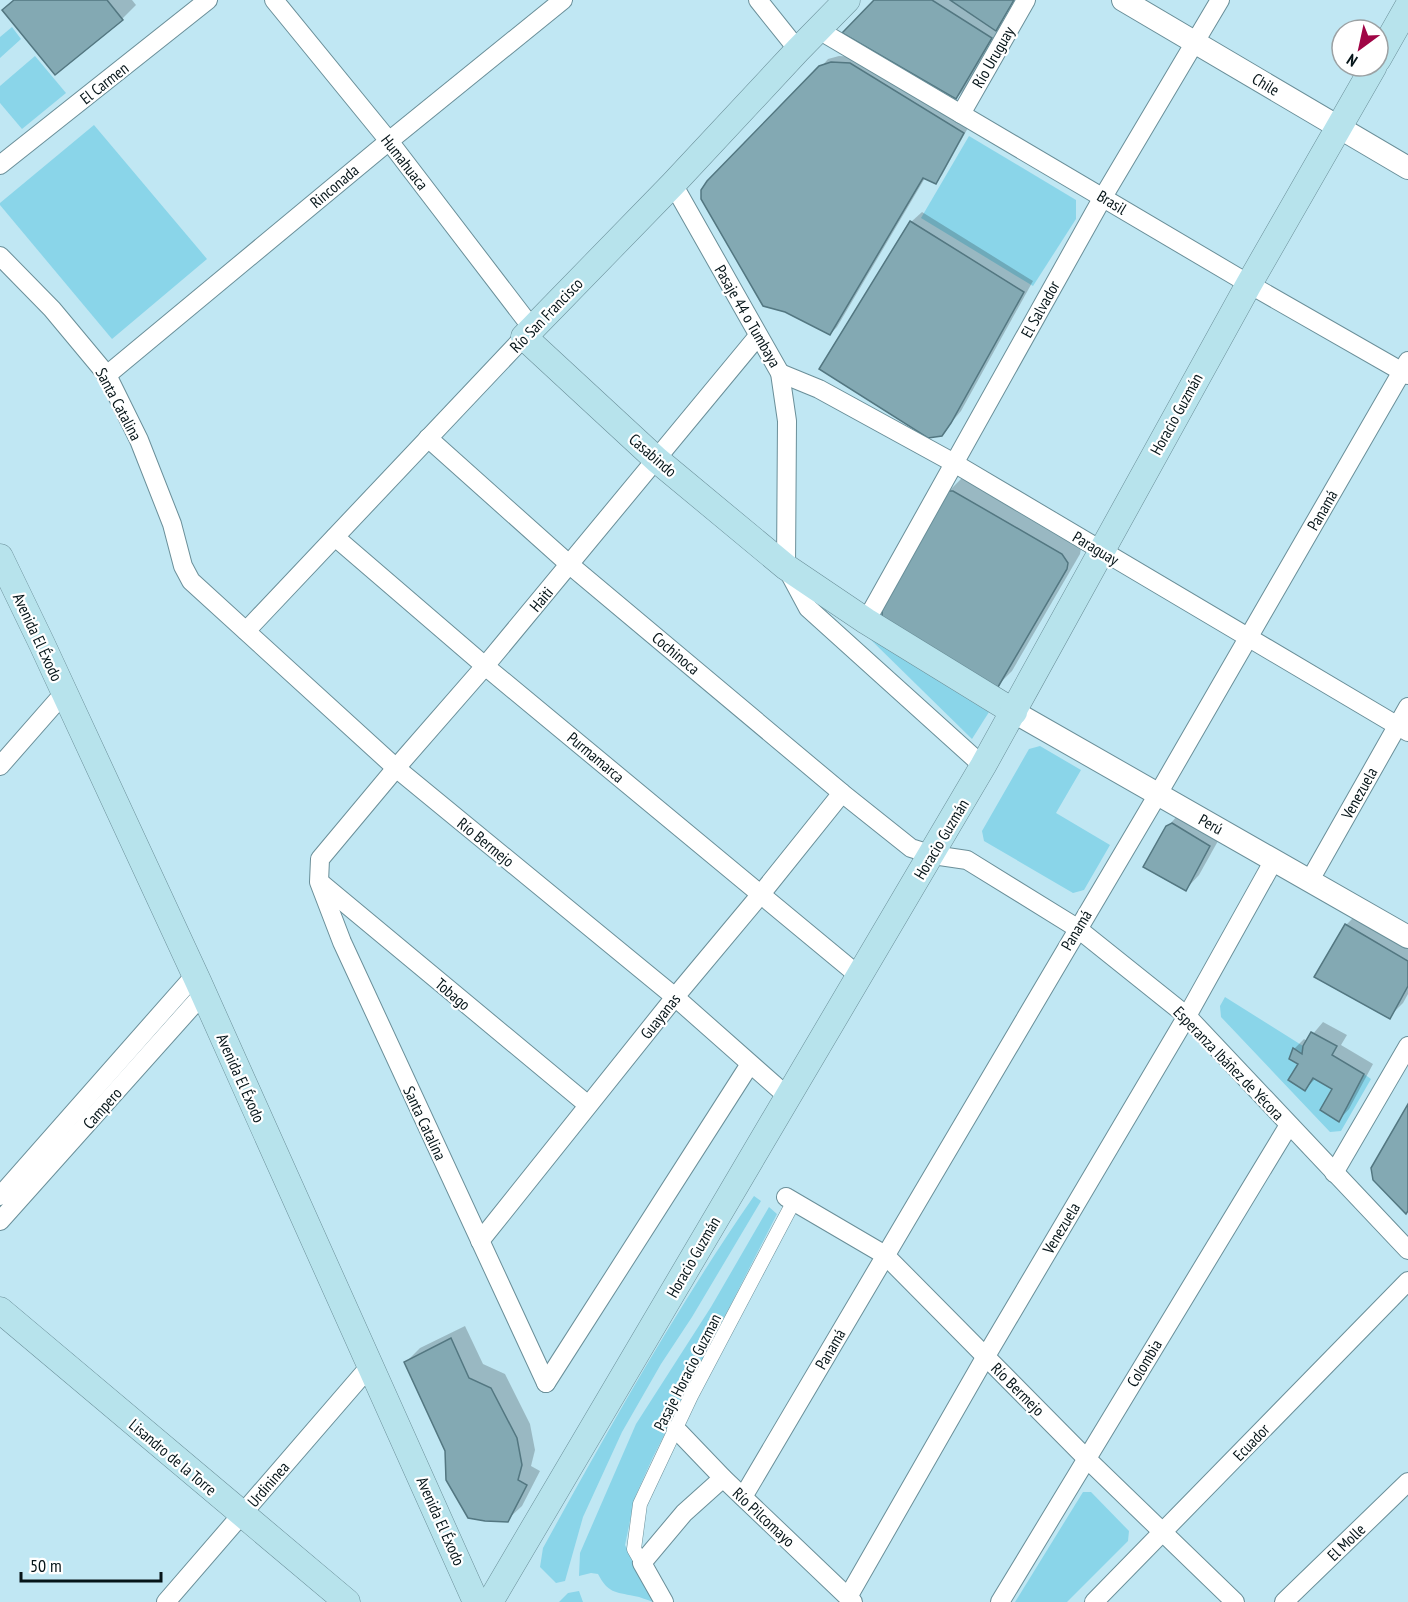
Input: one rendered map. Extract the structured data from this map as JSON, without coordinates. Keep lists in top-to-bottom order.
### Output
{
  "streets": {
    "main road": [
      "Río San Francisco",
      "Horacio Guzmán",
      "Casabindo",
      "Avenida El Éxodo",
      "Lisandro de la Torre"
    ],
    "street": [
      "Río Uruguay",
      "El Carmen",
      "Chile",
      "Humahuaca",
      "Rinconada",
      "Brasil",
      "El Salvador",
      "Pasaje 44 o Tumbaya",
      "Santa Catalina",
      "Panamá",
      "Paraguay",
      "Haiti",
      "Cochinoca",
      "Purmamarca",
      "Venezuela",
      "Perú",
      "Río Bermejo",
      "Tobago",
      "Guayanas",
      "Esperanza Ibáñez de Yécora",
      "Campero",
      "Colombia",
      "Pasaje Horacio Guzman",
      "Ecuador",
      "Urdininea",
      "Río Pilcomayo",
      "El Molle"
    ]
  },
  "crossings": [
    ["Río Uruguay", "Brasil"],
    ["Chile", "El Salvador"],
    ["Chile", "Horacio Guzmán"],
    ["Humahuaca", "Rinconada"],
    ["Humahuaca", "Río San Francisco"],
    ["Humahuaca", "Casabindo"],
    ["Rinconada", "Santa Catalina"],
    ["Brasil", "El Salvador"],
    ["Brasil", "Río San Francisco"],
    ["Brasil", "Horacio Guzmán"],
    ["Brasil", "Panamá"],
    ["El Salvador", "Casabindo"],
    ["El Salvador", "Paraguay"],
    ["Río San Francisco", "Pasaje 44 o Tumbaya"],
    ["Río San Francisco", "Casabindo"],
    ["Río San Francisco", "Cochinoca"],
    ["Río San Francisco", "Purmamarca"],
    ["Río San Francisco", "Río Bermejo"],
    ["Pasaje 44 o Tumbaya", "Casabindo"],
    ["Pasaje 44 o Tumbaya", "Paraguay"],
    ["Pasaje 44 o Tumbaya", "Haiti"],
    ["Santa Catalina", "Haiti"],
    ["Santa Catalina", "Río Bermejo"],
    ["Santa Catalina", "Tobago"],
    ["Santa Catalina", "Guayanas"],
    ["Horacio Guzmán", "Casabindo"],
    ["Horacio Guzmán", "Paraguay"],
    ["Horacio Guzmán", "Cochinoca"],
    ["Horacio Guzmán", "Purmamarca"],
    ["Horacio Guzmán", "Perú"],
    ["Horacio Guzmán", "Río Bermejo"],
    ["Horacio Guzmán", "Esperanza Ibáñez de Yécora"],
    ["Casabindo", "Haiti"],
    ["Casabindo", "Perú"],
    ["Panamá", "Paraguay"],
    ["Panamá", "Perú"],
    ["Panamá", "Río Bermejo"],
    ["Panamá", "Esperanza Ibáñez de Yécora"],
    ["Panamá", "Río Pilcomayo"],
    ["Paraguay", "Venezuela"],
    ["Haiti", "Cochinoca"],
    ["Haiti", "Purmamarca"],
    ["Haiti", "Río Bermejo"],
    ["Avenida El Éxodo", "Campero"],
    ["Avenida El Éxodo", "Urdininea"],
    ["Cochinoca", "Guayanas"],
    ["Cochinoca", "Esperanza Ibáñez de Yécora"],
    ["Purmamarca", "Guayanas"],
    ["Venezuela", "Perú"],
    ["Venezuela", "Río Bermejo"],
    ["Venezuela", "Esperanza Ibáñez de Yécora"],
    ["Venezuela", "Río Pilcomayo"],
    ["Río Bermejo", "Guayanas"],
    ["Río Bermejo", "Colombia"],
    ["Río Bermejo", "Pasaje Horacio Guzman"],
    ["Río Bermejo", "Ecuador"],
    ["Tobago", "Guayanas"],
    ["Esperanza Ibáñez de Yécora", "Colombia"],
    ["Pasaje Horacio Guzman", "Río Pilcomayo"],
    ["Lisandro de la Torre", "Urdininea"]
  ],
  "scale_bar": "50 m",
  "north": "bottom left"
}
